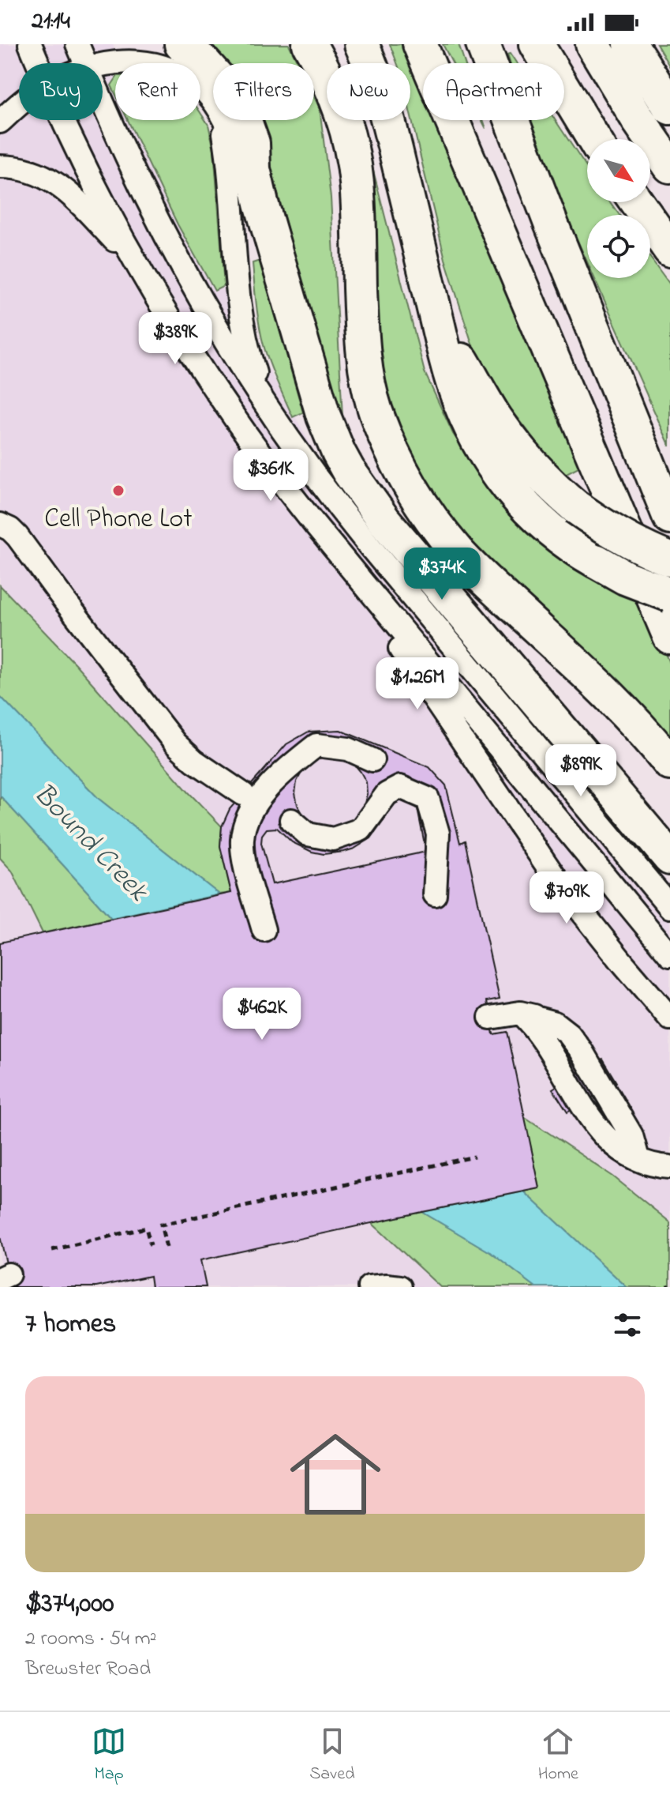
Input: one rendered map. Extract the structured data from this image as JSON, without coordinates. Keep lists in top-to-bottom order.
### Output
{
  "water": ["Bound Creek"],
  "places": ["Cell Phone Lot"],
  "north": "bottom right",
  "page": {
    "status": "21:14",
    "chip": [
      "Buy",
      "Rent",
      "Filters",
      "New",
      "Apartment"
    ],
    "price": [
      "$389K",
      "$361K",
      "$374K",
      "$1.26M",
      "$899K",
      "$709K",
      "$462K"
    ],
    "heading": "7 homes",
    "list": [
      {
        "name": "$374,000",
        "note": "2 rooms · 54 m² · Brewster Road"
      }
    ],
    "tabs": ["Map", "Saved", "Home"]
  }
}
